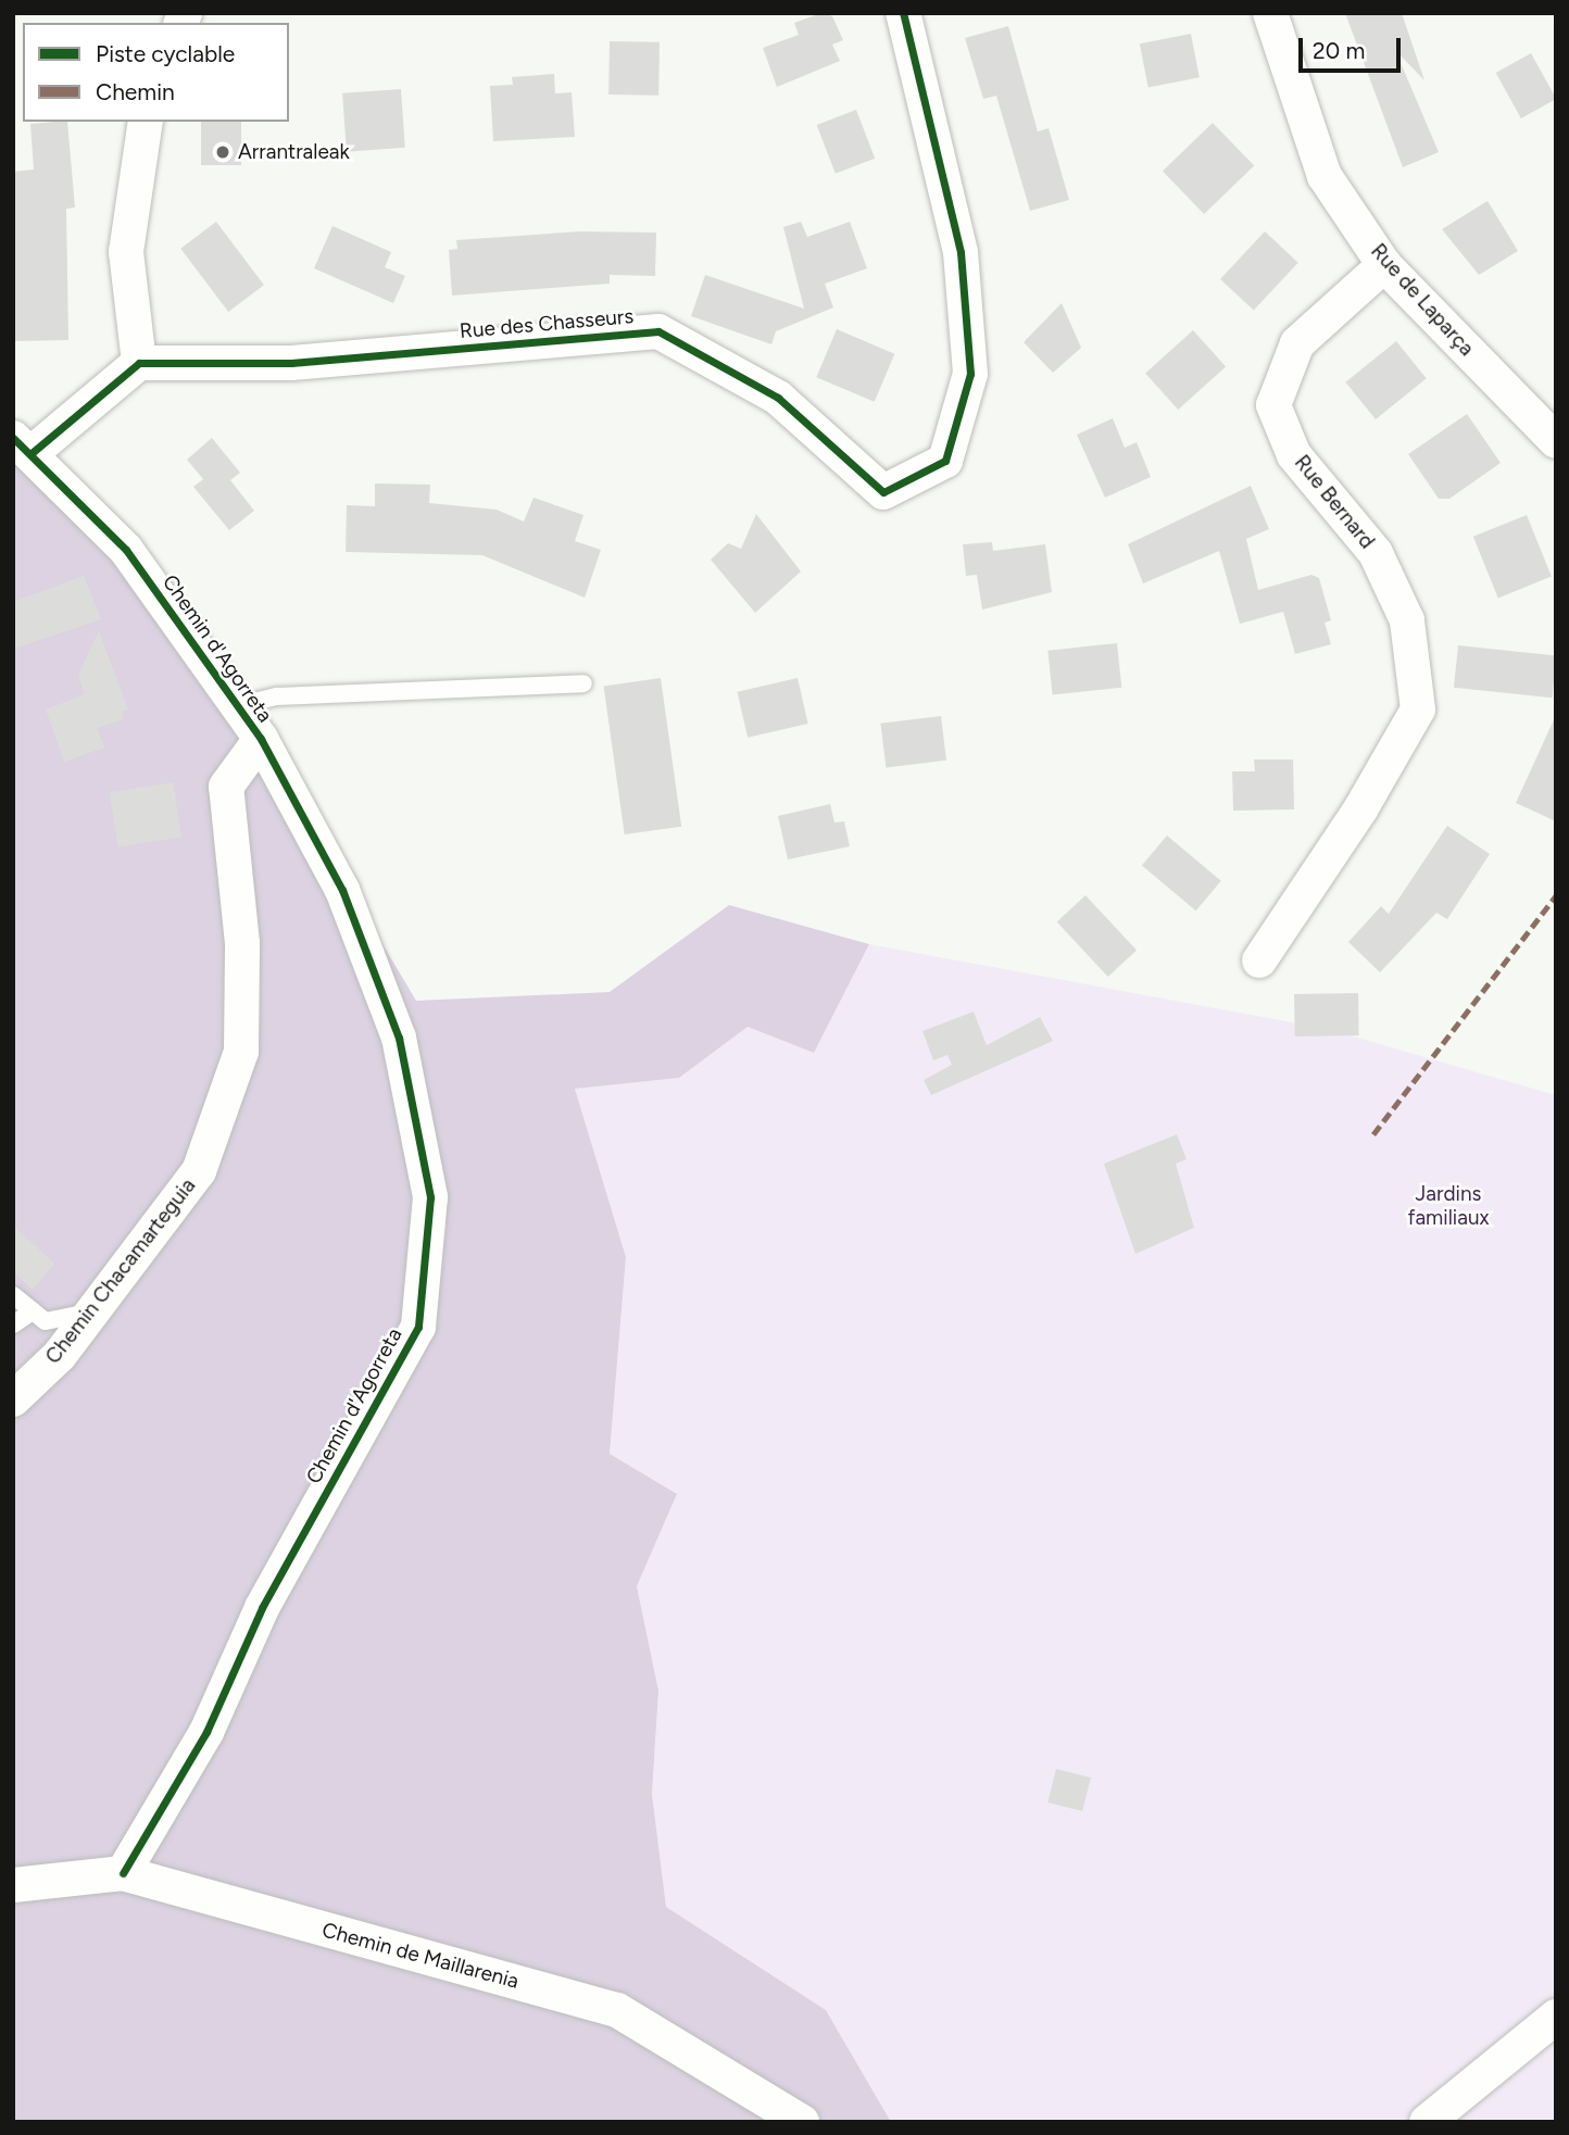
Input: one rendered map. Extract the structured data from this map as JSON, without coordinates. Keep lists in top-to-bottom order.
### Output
{
  "streets": {
    "street": [
      "Rue de Laparça",
      "Rue des Chasseurs",
      "Rue Bernard",
      "Chemin d'Agorreta",
      "Chemin Chacamarteguia",
      "Chemin de Maillarenia"
    ]
  },
  "crossings": [
    ["Rue de Laparça", "Rue Bernard"],
    ["Chemin d'Agorreta", "Chemin Chacamarteguia"],
    ["Chemin d'Agorreta", "Chemin de Maillarenia"]
  ],
  "parks": ["Jardins familiaux"],
  "places": ["Arrantraleak"],
  "legend": ["Piste cyclable", "Chemin"],
  "scale_bar": "20 m"
}
